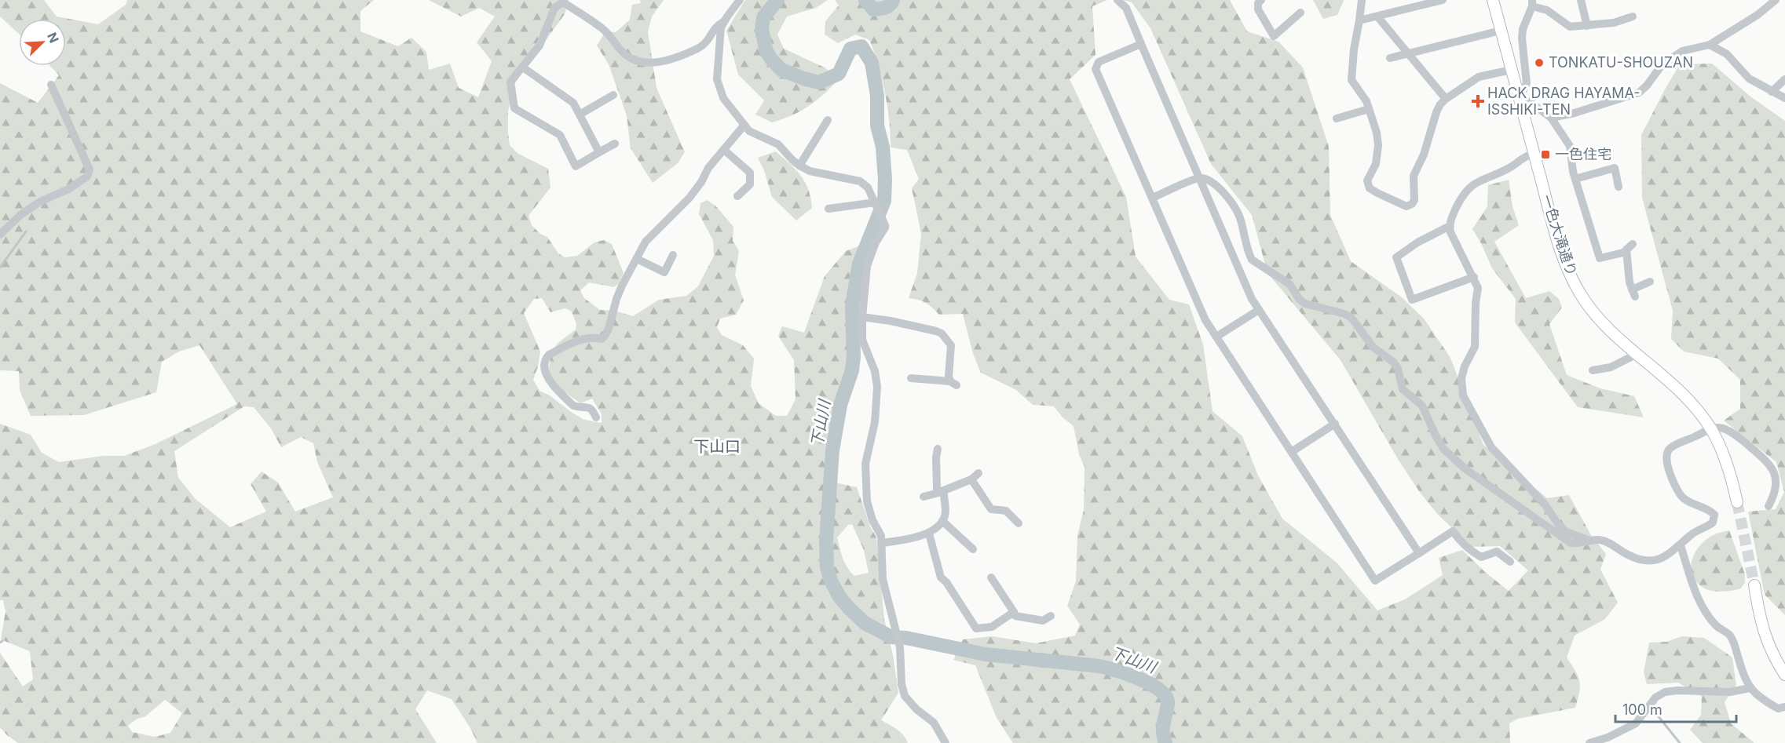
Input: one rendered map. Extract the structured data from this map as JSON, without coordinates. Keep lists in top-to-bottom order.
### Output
{
  "streets": {
    "main road": ["一色大滝通り"]
  },
  "districts": ["下山口"],
  "water": ["下山川"],
  "places": {
    "other": ["TONKATU-SHOUZAN"],
    "health": ["HACK DRAG HAYAMA- ISSHIKI-TEN"],
    "transit": ["一色住宅"]
  },
  "scale_bar": "100 m",
  "north": "top right"
}
